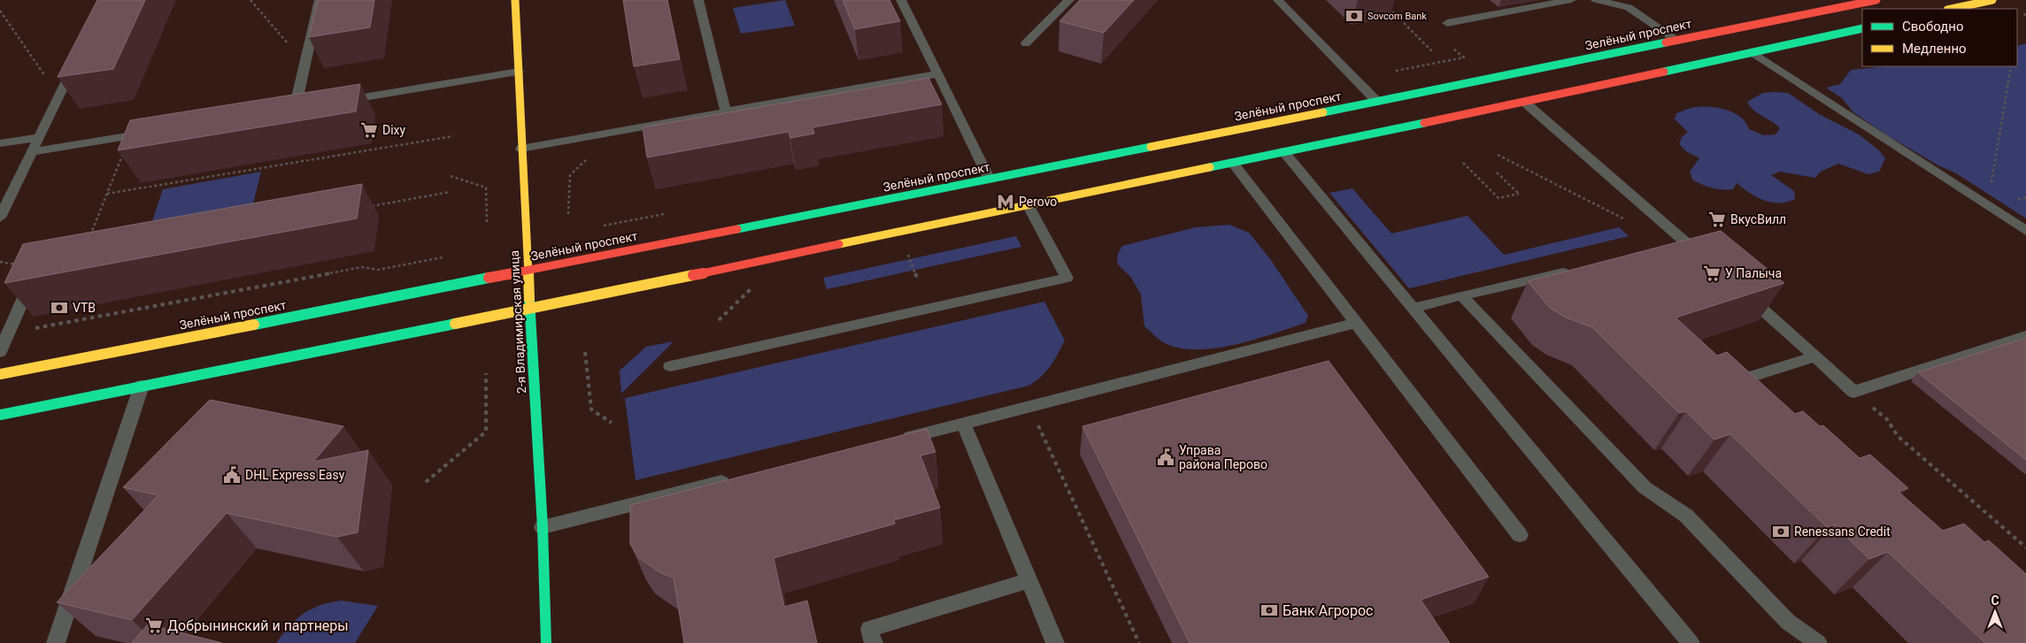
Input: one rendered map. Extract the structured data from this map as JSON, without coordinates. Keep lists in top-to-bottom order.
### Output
{
  "streets": {
    "main road": ["Зелёный проспект", "2-я Владимирская улица"]
  },
  "crossings": [
    ["Зелёный проспект", "2-я Владимирская улица"]
  ],
  "places": {
    "bank": [
      "Sovcom Bank",
      "VTB",
      "Renessans Credit",
      "Банк Агророс"
    ],
    "supermarket": [
      "Dixy",
      "ВкусВилл",
      "У Палыча",
      "Добрынинский и партнеры"
    ],
    "metro station": ["Perovo"],
    "public building": ["Управа района Перово", "DHL Express Easy"]
  },
  "legend": ["Свободно", "Медленно"],
  "north": "top"
}
